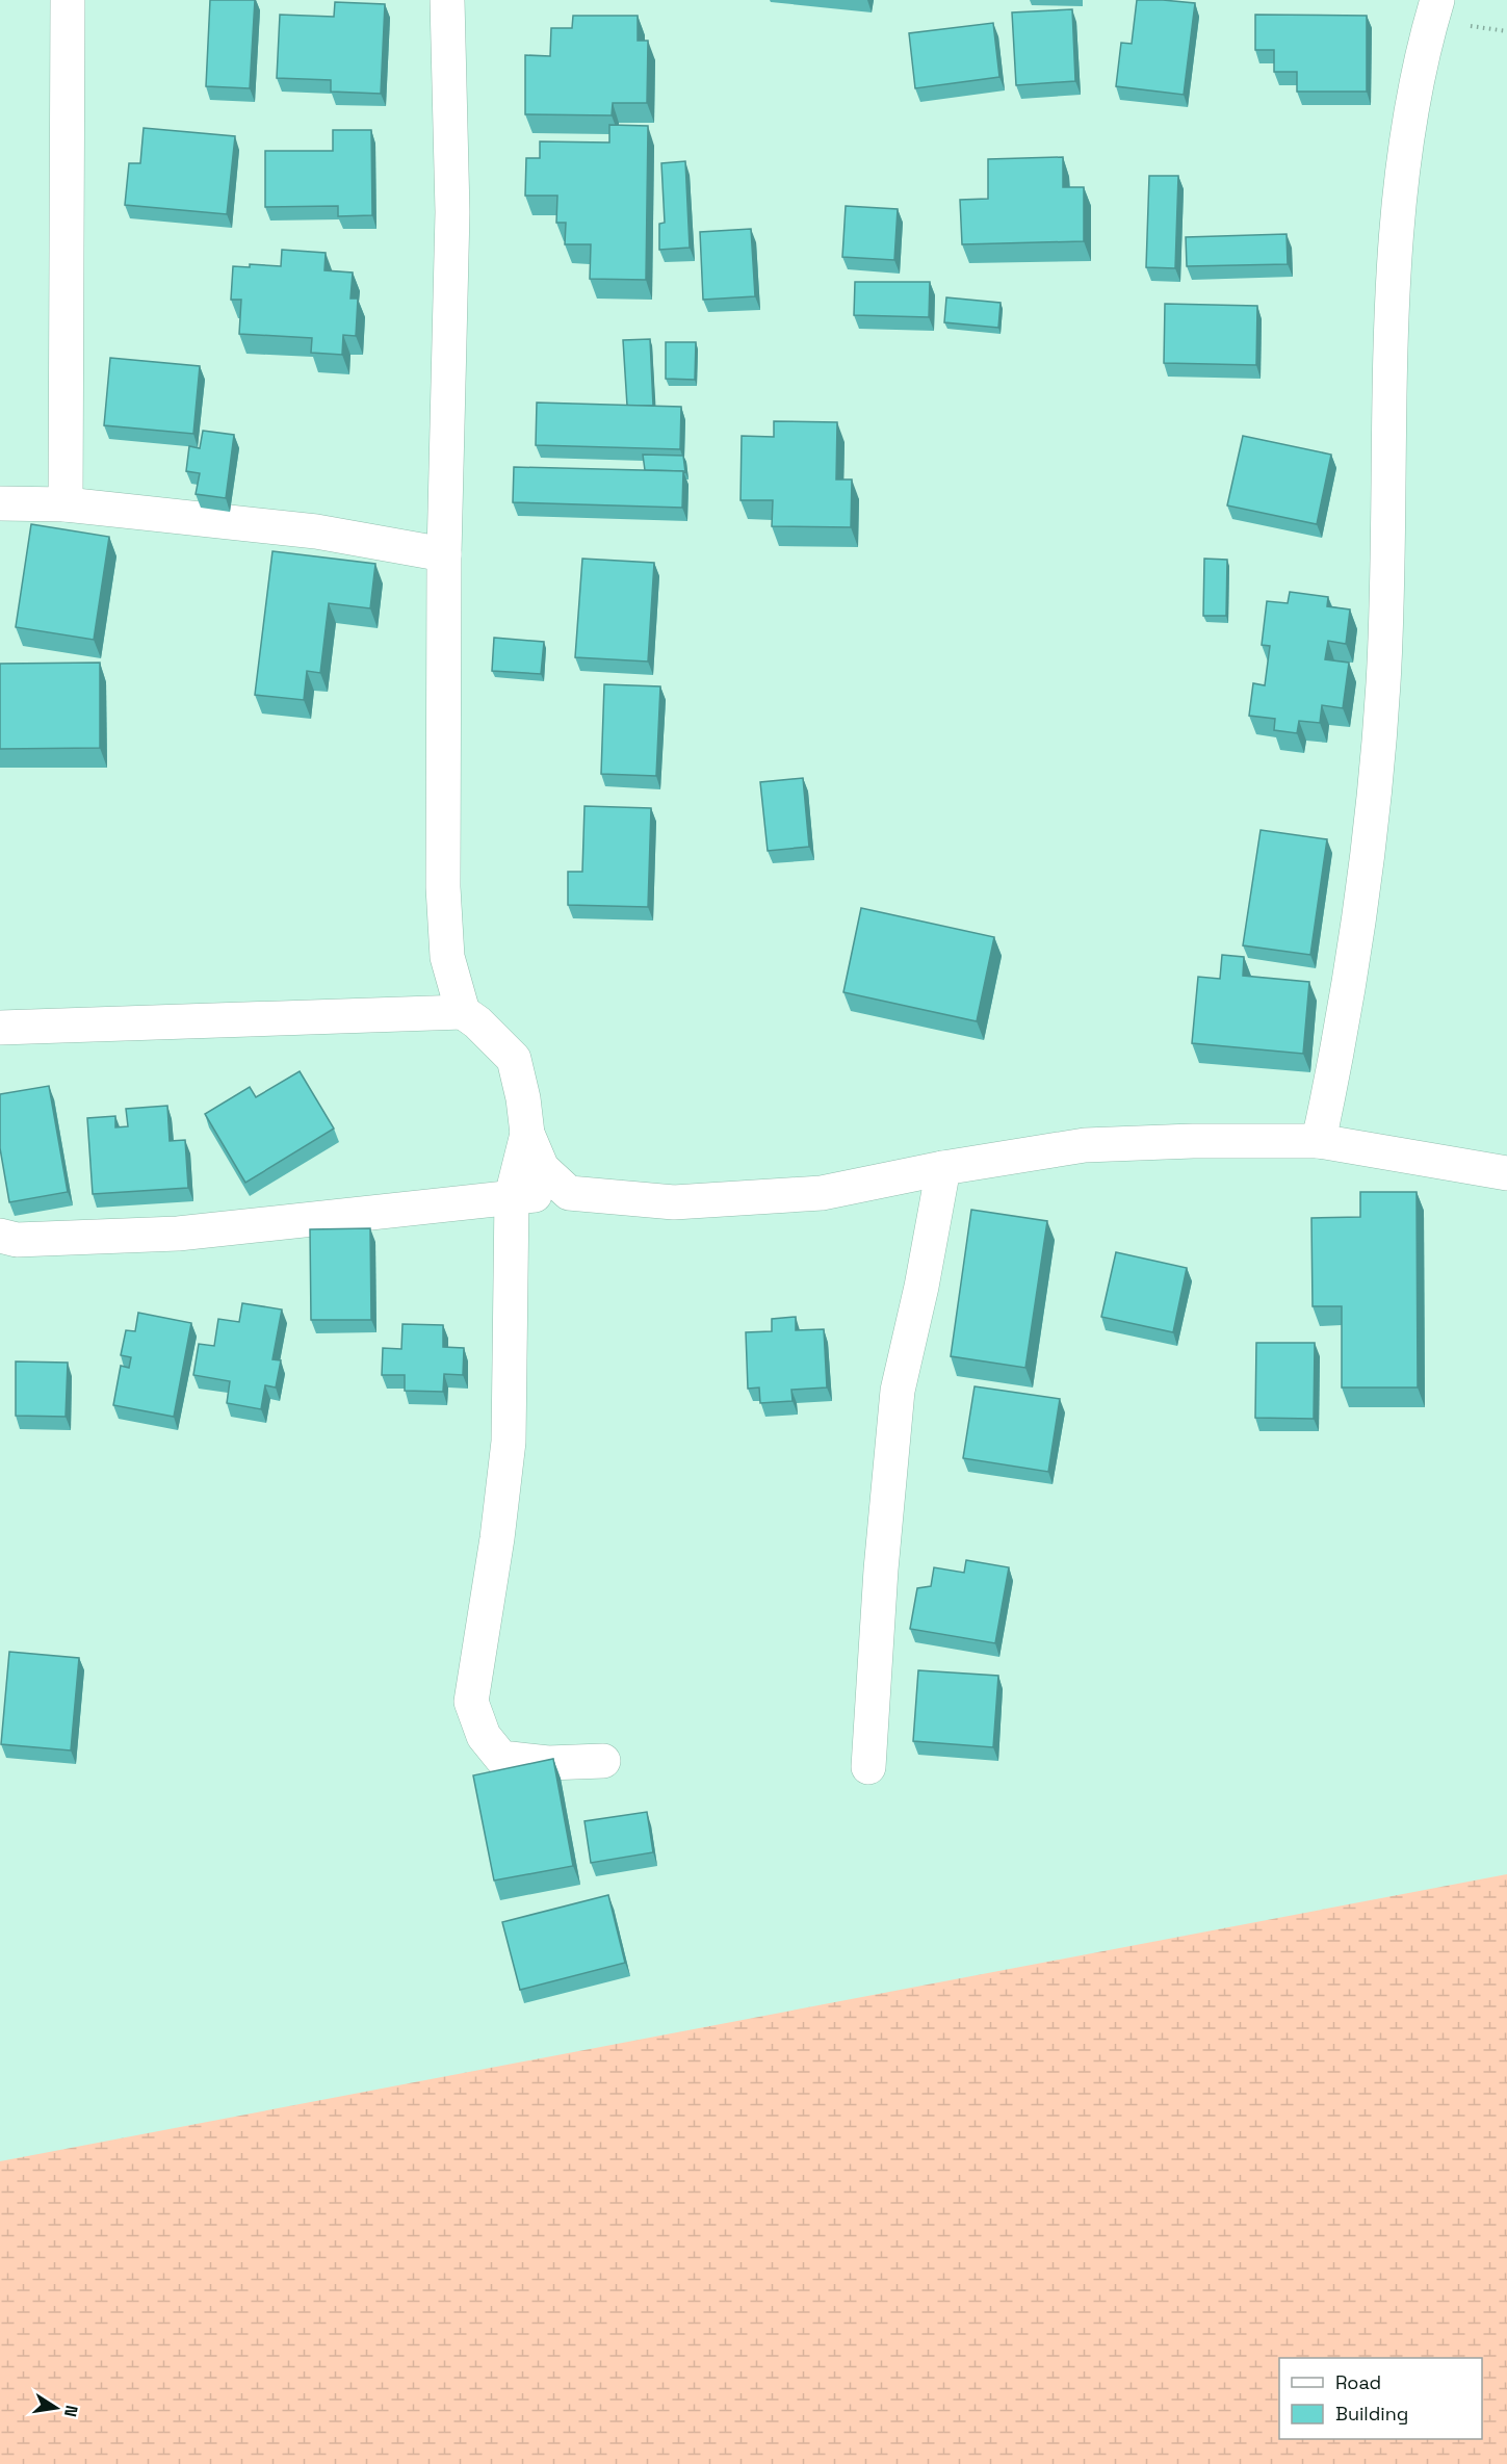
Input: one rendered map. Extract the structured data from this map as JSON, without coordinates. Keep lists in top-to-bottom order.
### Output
{
  "legend": ["Road", "Building"],
  "north": "right"
}
